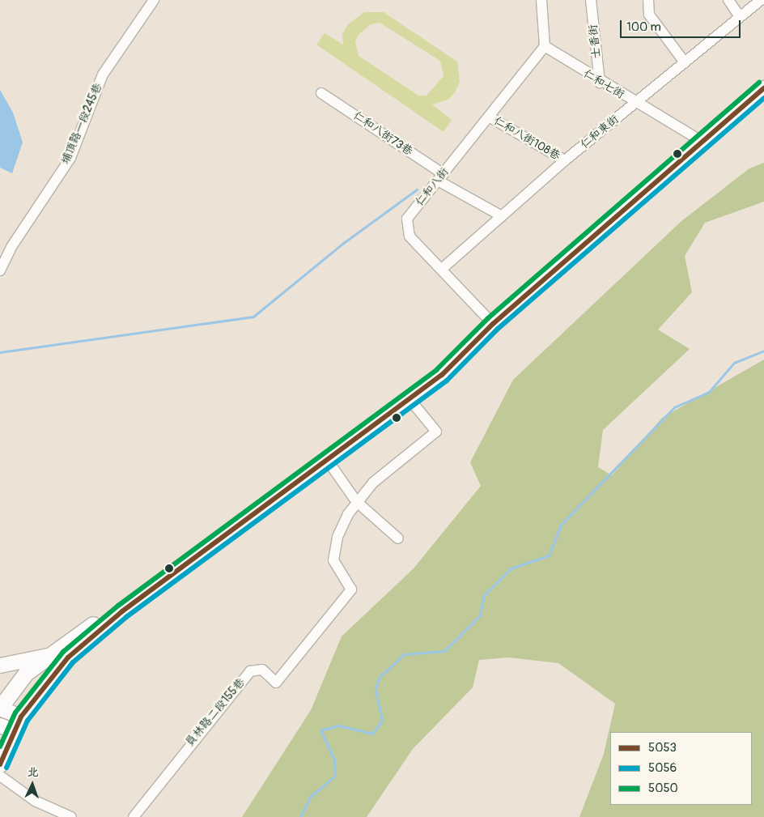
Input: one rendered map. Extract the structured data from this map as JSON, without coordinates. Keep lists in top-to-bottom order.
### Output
{
  "streets": {
    "street": [
      "士香街",
      "仁和七街",
      "埔頂路一段245巷",
      "仁和東街",
      "仁和八街73巷",
      "仁和八街108巷",
      "仁和八街",
      "員林路二段155巷"
    ]
  },
  "crossings": [
    ["士香街", "仁和七街"],
    ["仁和七街", "仁和東街"],
    ["仁和七街", "仁和八街"],
    ["仁和東街", "仁和八街73巷"],
    ["仁和東街", "仁和八街108巷"],
    ["仁和東街", "仁和八街"],
    ["仁和八街73巷", "仁和八街"],
    ["仁和八街108巷", "仁和八街"]
  ],
  "lines": ["transit line 5050", "transit line 5053", "transit line 5056"],
  "legend": ["5053", "5056", "5050"],
  "scale_bar": "100 m",
  "north": "top"
}
